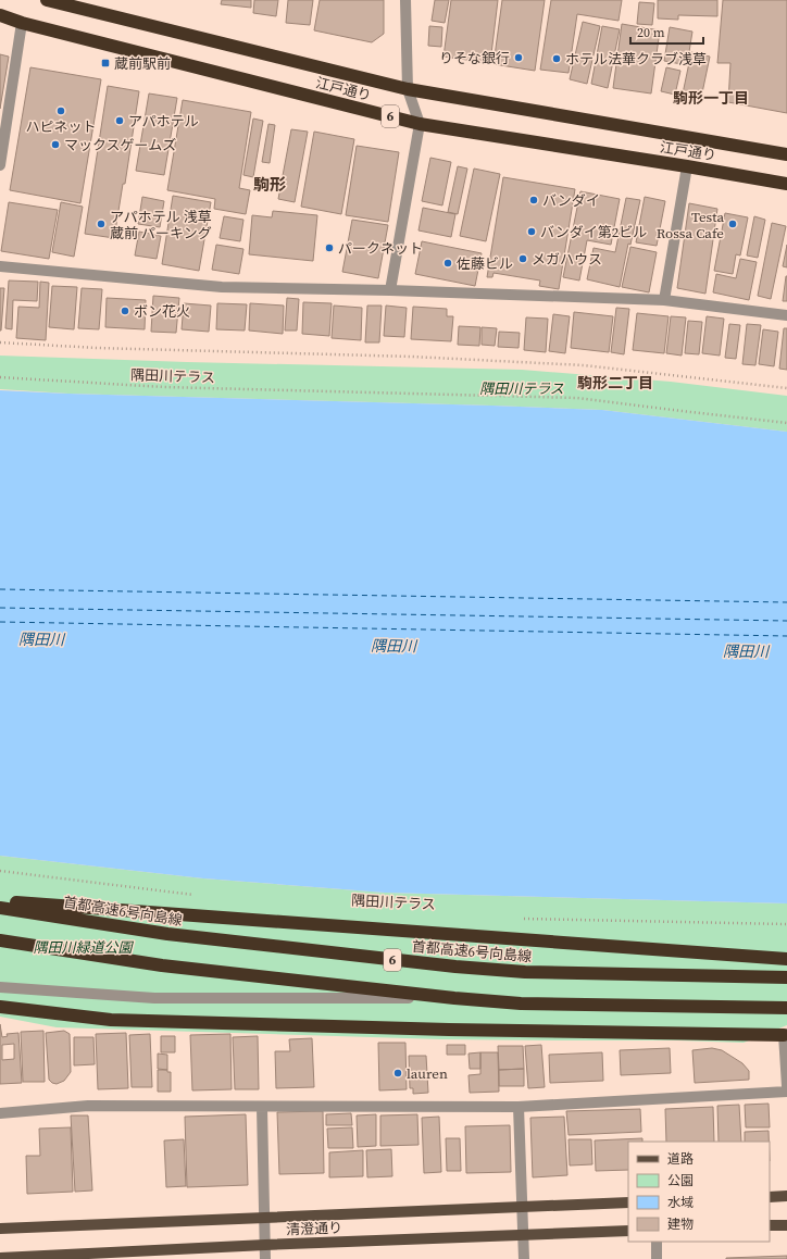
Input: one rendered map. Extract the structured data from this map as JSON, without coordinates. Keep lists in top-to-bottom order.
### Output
{
  "streets": {
    "highway": ["江戸通り", "6", "首都高速6号向島線"],
    "main road": ["清澄通り"],
    "path": ["隅田川テラス"]
  },
  "districts": ["駒形一丁目", "駒形", "駒形二丁目"],
  "water": ["隅田川"],
  "parks": ["隅田川テラス", "隅田川緑道公園"],
  "places": {
    "other": [
      "りそな銀行",
      "ホテル法華クラブ浅草",
      "ハピネット",
      "アパホテル",
      "マックスゲームズ",
      "バンダイ",
      "アパホテル 浅草 蔵前 パーキング",
      "Testa Rossa Cafe",
      "バンダイ第2ビル",
      "パークネット",
      "メガハウス",
      "佐藤ビル",
      "ボン花火",
      "lauren"
    ],
    "transit": ["蔵前駅前"]
  },
  "legend": [
    "道路",
    "公園",
    "水域",
    "建物"
  ],
  "scale_bar": "20 m"
}
